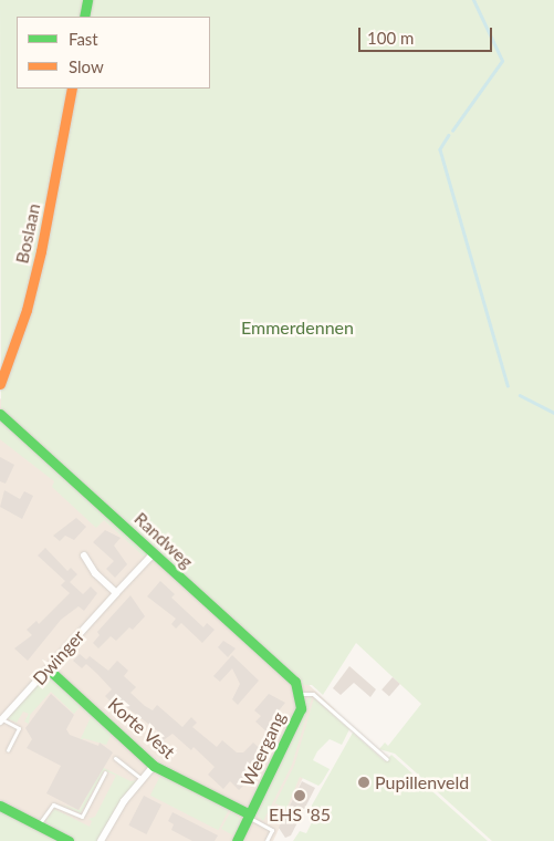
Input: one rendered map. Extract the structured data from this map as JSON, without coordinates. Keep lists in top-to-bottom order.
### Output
{
  "streets": {
    "street": [
      "Boslaan",
      "Randweg",
      "Dwinger",
      "Korte Vest",
      "Weergang"
    ]
  },
  "crossings": [
    ["Randweg", "Dwinger"],
    ["Randweg", "Weergang"],
    ["Dwinger", "Korte Vest"],
    ["Korte Vest", "Weergang"]
  ],
  "parks": ["Emmerdennen"],
  "places": ["Pupillenveld", "EHS '85"],
  "legend": ["Fast", "Slow"],
  "scale_bar": "100 m"
}
